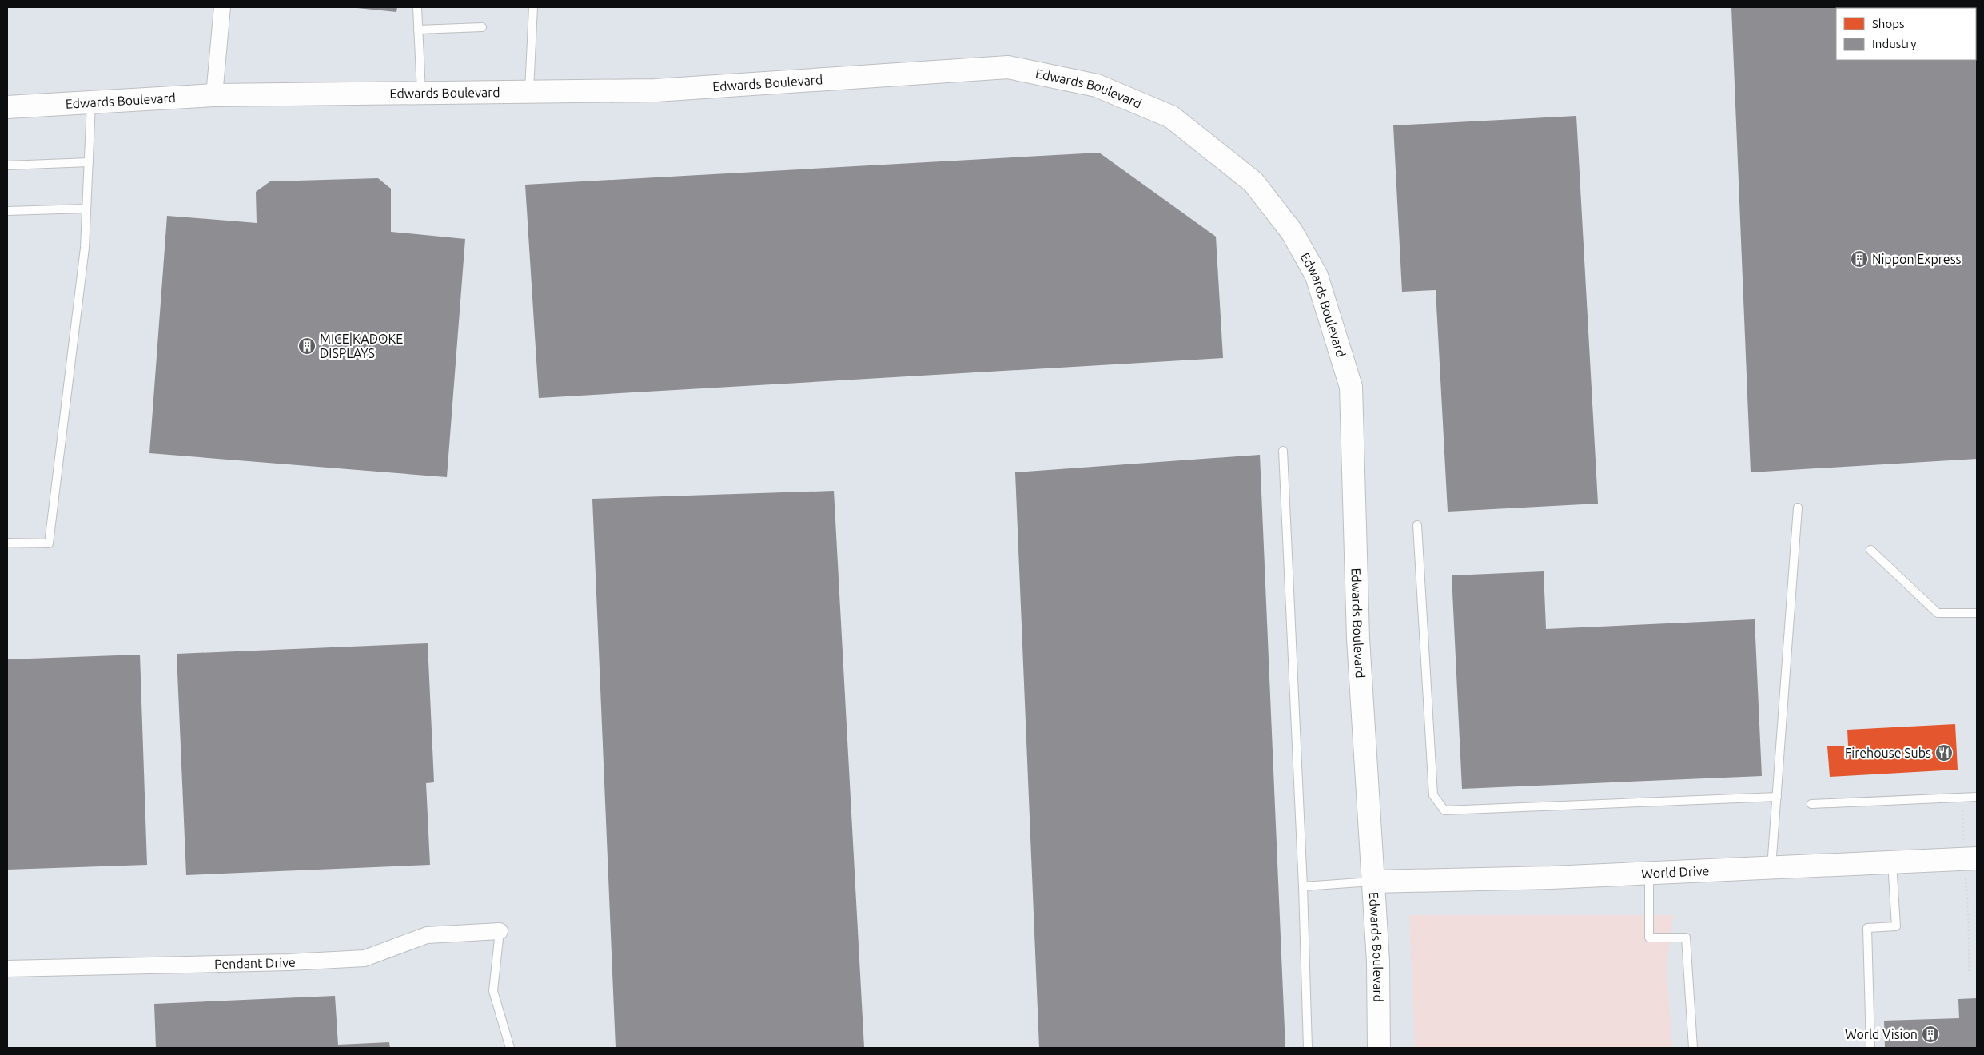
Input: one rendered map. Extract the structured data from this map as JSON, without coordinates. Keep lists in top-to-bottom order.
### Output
{
  "streets": {
    "street": ["Edwards Boulevard", "World Drive", "Pendant Drive"]
  },
  "crossings": [
    ["Edwards Boulevard", "World Drive"]
  ],
  "places": {
    "building": ["Nippon Express", "MICE|KADOKE DISPLAYS", "World Vision"],
    "restaurant": ["Firehouse Subs"]
  },
  "legend": ["Shops", "Industry"]
}
